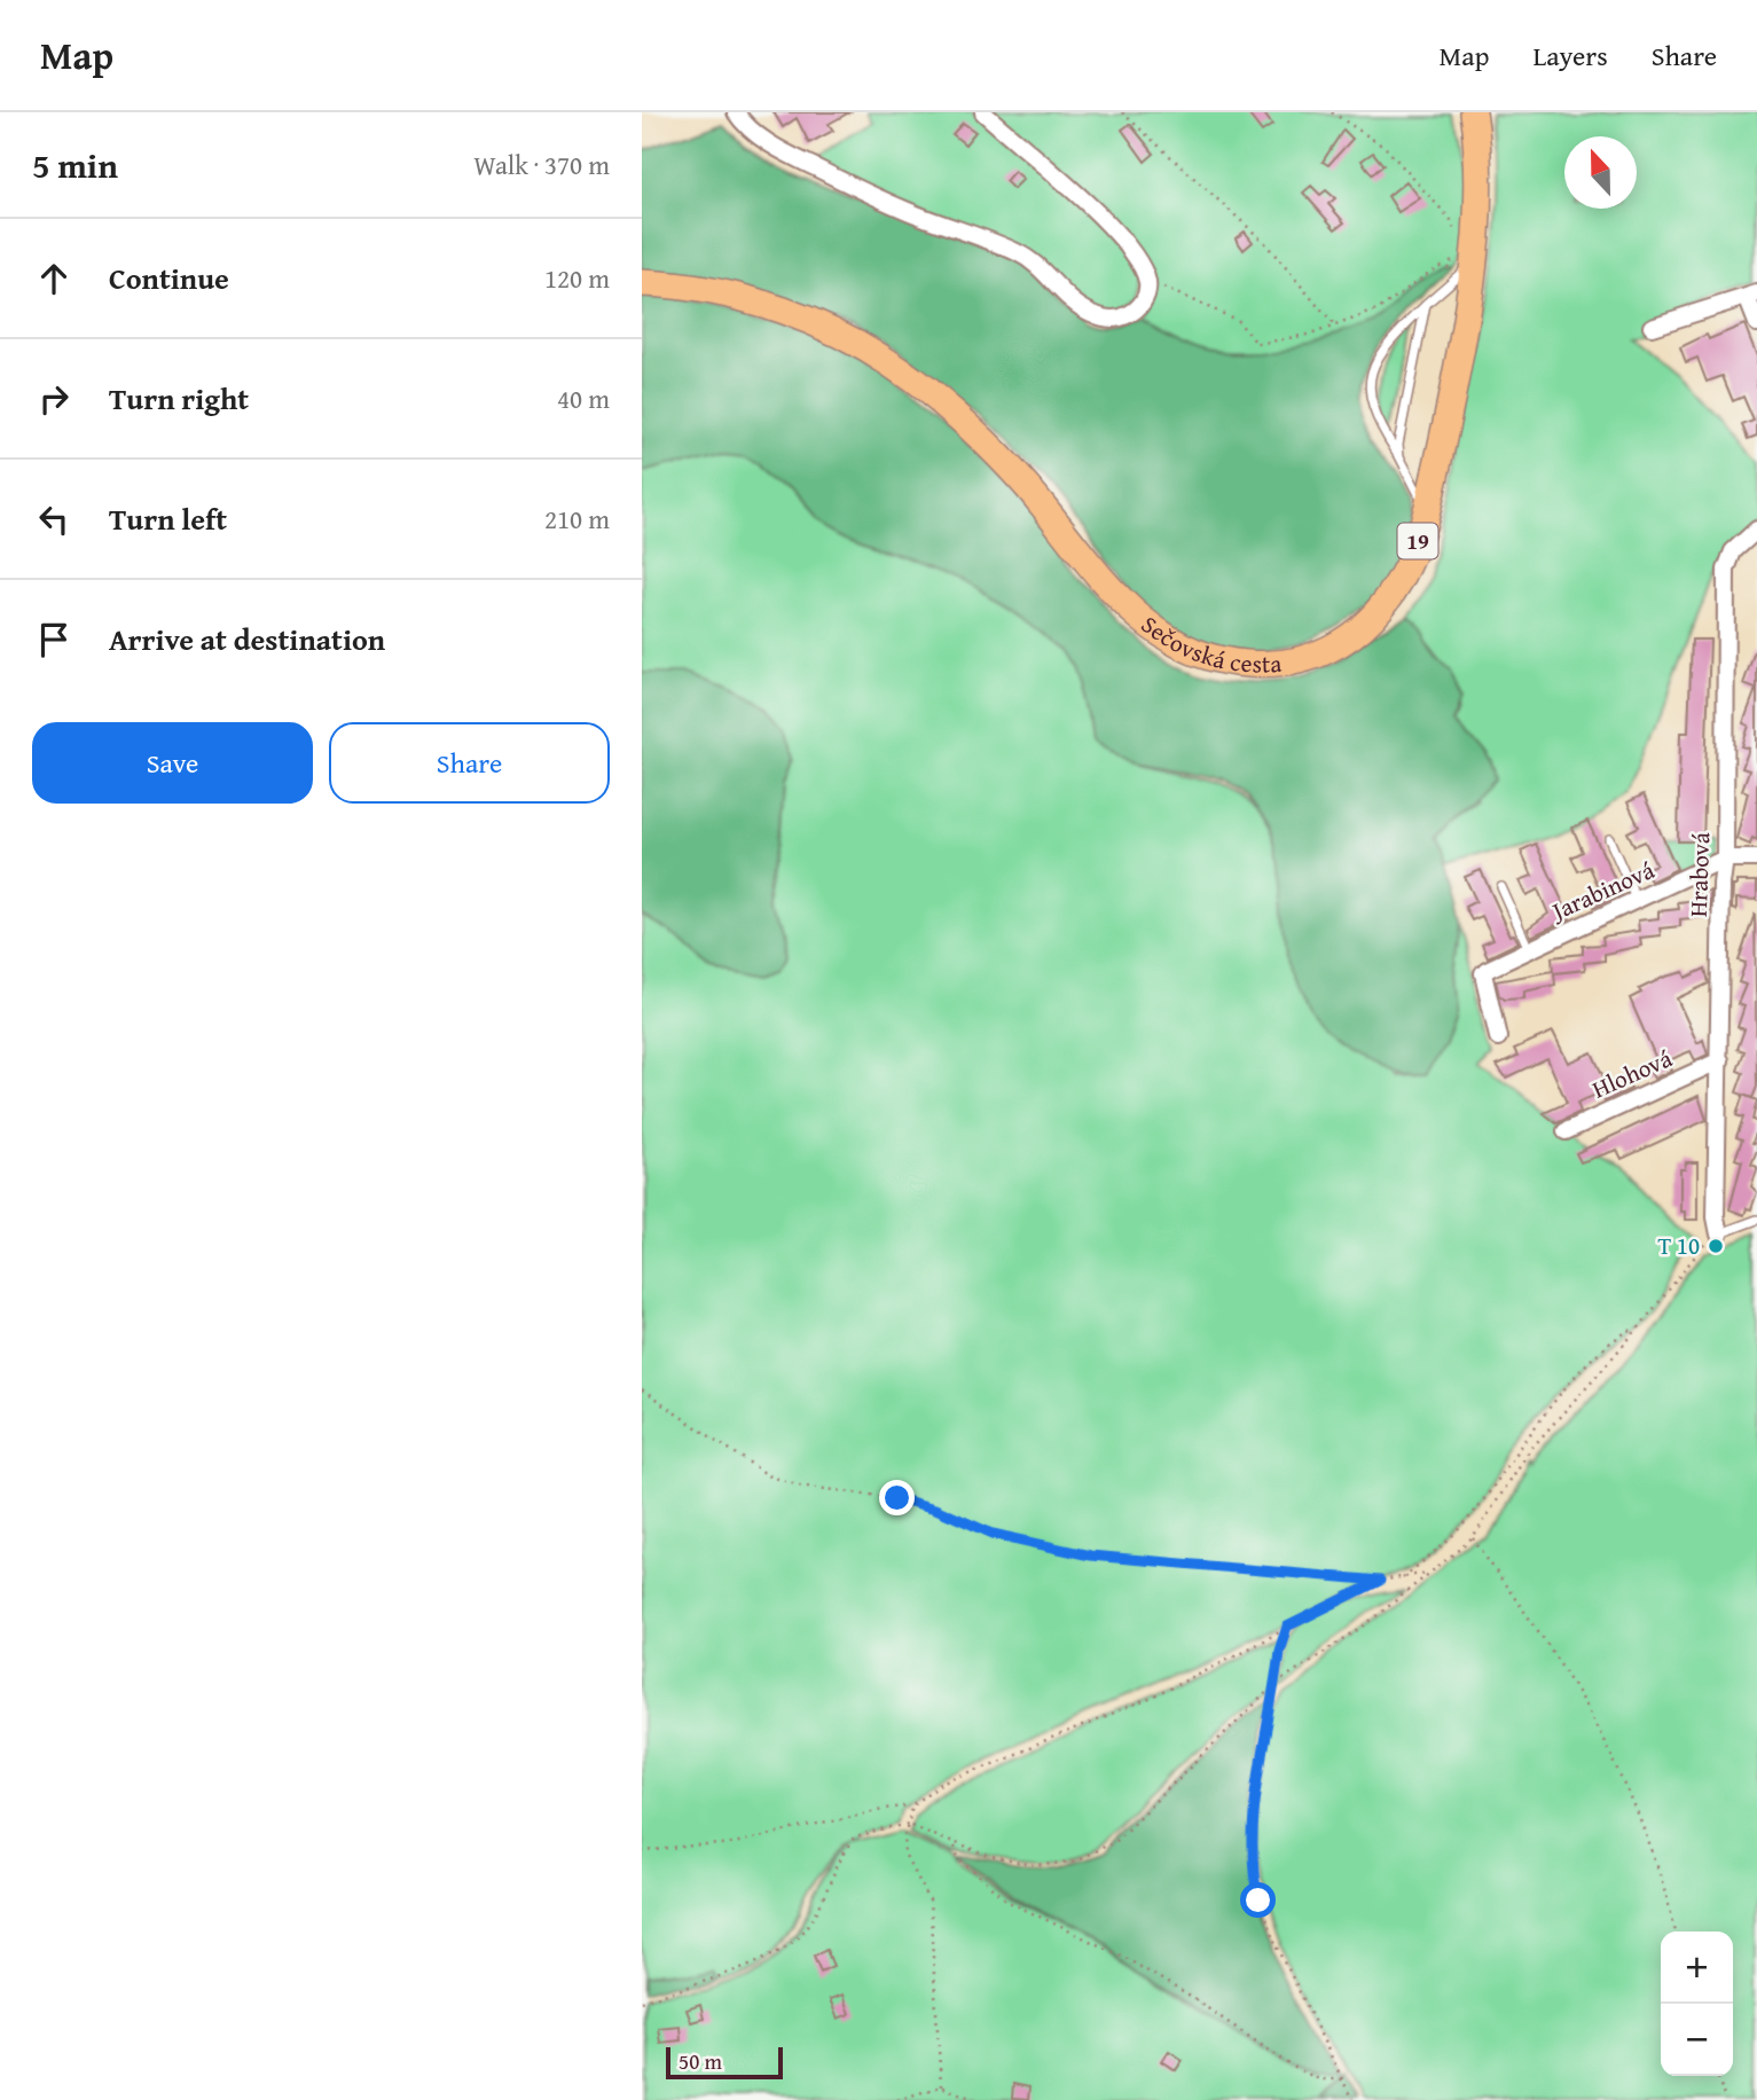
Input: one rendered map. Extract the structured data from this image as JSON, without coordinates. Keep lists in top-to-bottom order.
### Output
{
  "streets": {
    "main road": ["19", "Sečovská cesta"],
    "street": ["Hrabová", "Jarabinová", "Hlohová"]
  },
  "crossings": [
    ["Hrabová", "Jarabinová"],
    ["Hrabová", "Hlohová"]
  ],
  "places": ["T 10"],
  "scale_bar": "50 m",
  "north": "top",
  "page": {
    "header": "Map",
    "nav": ["Map", "Layers", "Share"],
    "heading": ["5 min", "Walk · 370 m"],
    "list": [
      ["Continue", "120 m"],
      ["Turn right", "40 m"],
      ["Turn left", "210 m"],
      "Arrive at destination"
    ],
    "buttons": ["Save", "Share"],
    "map_buttons": ["+", "−"],
    "scale": "50 m"
  }
}
